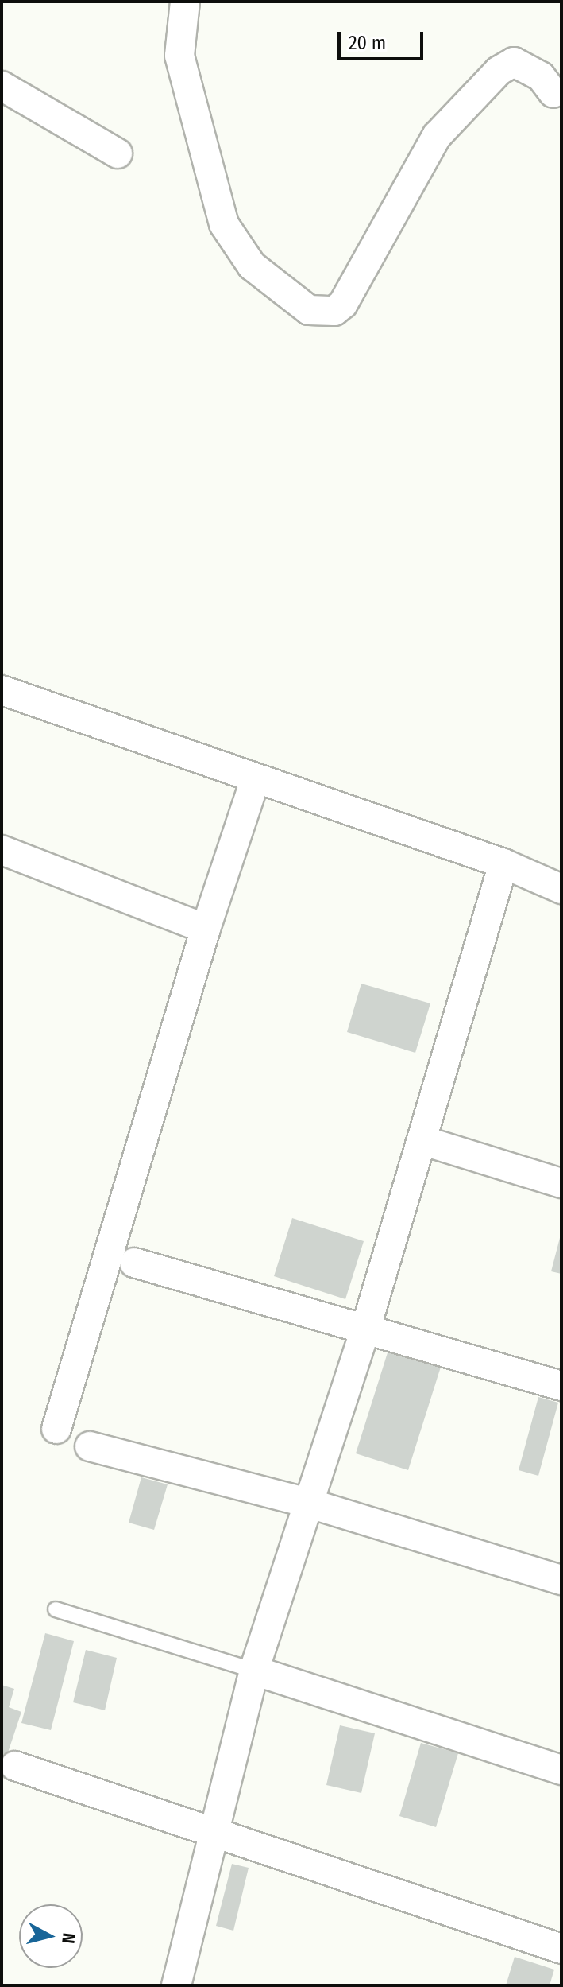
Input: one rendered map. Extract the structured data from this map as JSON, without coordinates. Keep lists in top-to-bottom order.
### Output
{
  "scale_bar": "20 m",
  "north": "right"
}
